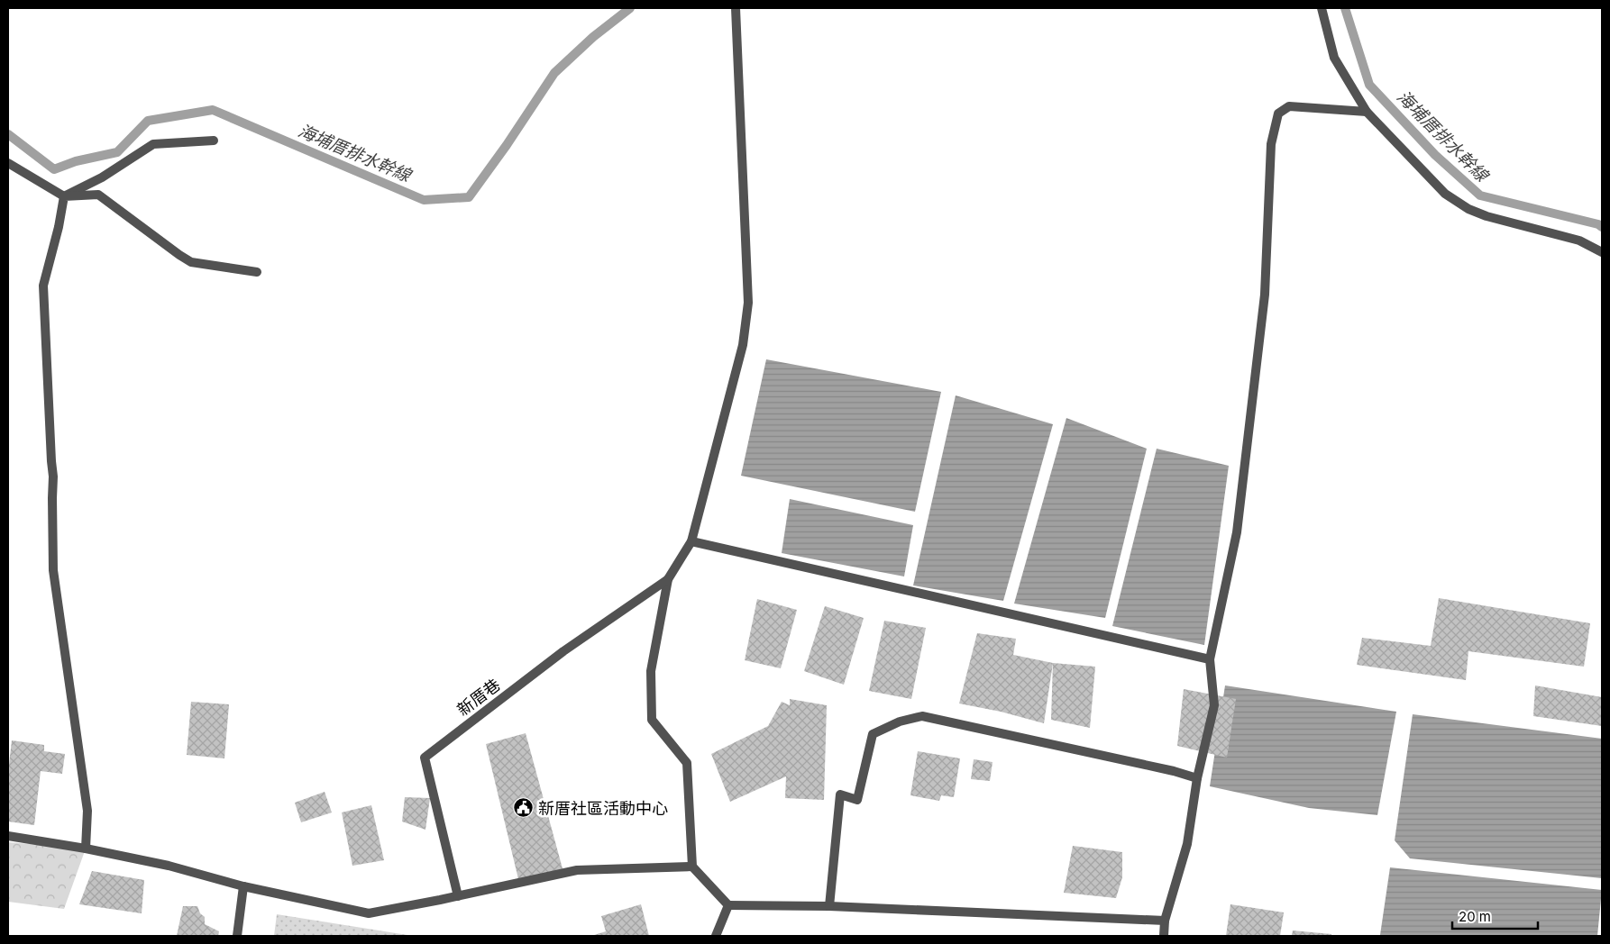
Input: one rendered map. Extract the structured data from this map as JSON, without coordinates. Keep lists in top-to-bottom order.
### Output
{
  "streets": {
    "street": ["新厝巷"]
  },
  "water": ["海埔厝排水幹線"],
  "places": {
    "public building": ["新厝社區活動中心"]
  },
  "scale_bar": "20 m"
}
